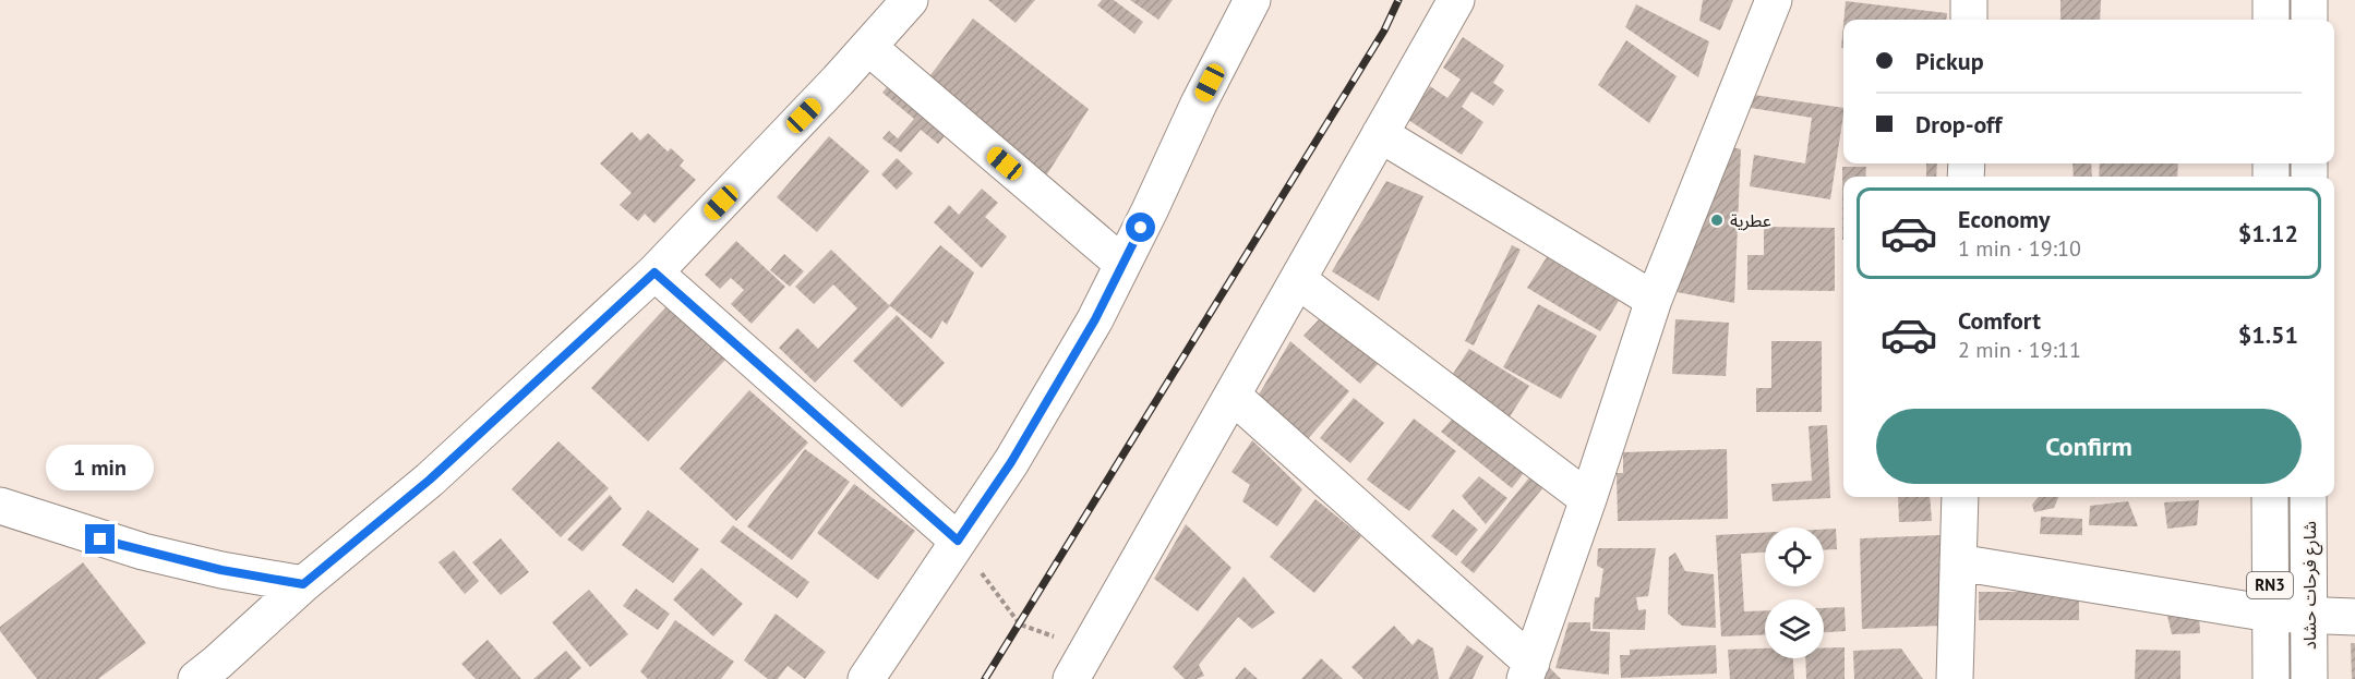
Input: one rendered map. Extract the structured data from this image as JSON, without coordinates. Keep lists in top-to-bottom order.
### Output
{
  "streets": {
    "street": ["RN3", "شارع فرحات حشاد"]
  },
  "places": ["عطرية"],
  "page": {
    "banner": ["Pickup", "Drop-off"],
    "list": [
      {
        "name": "Economy",
        "note": "1 min · 19:10",
        "value": "$1.12"
      },
      {
        "name": "Comfort",
        "note": "2 min · 19:11",
        "value": "$1.51"
      }
    ],
    "buttons": "Confirm",
    "bubble": "1 min"
  }
}
